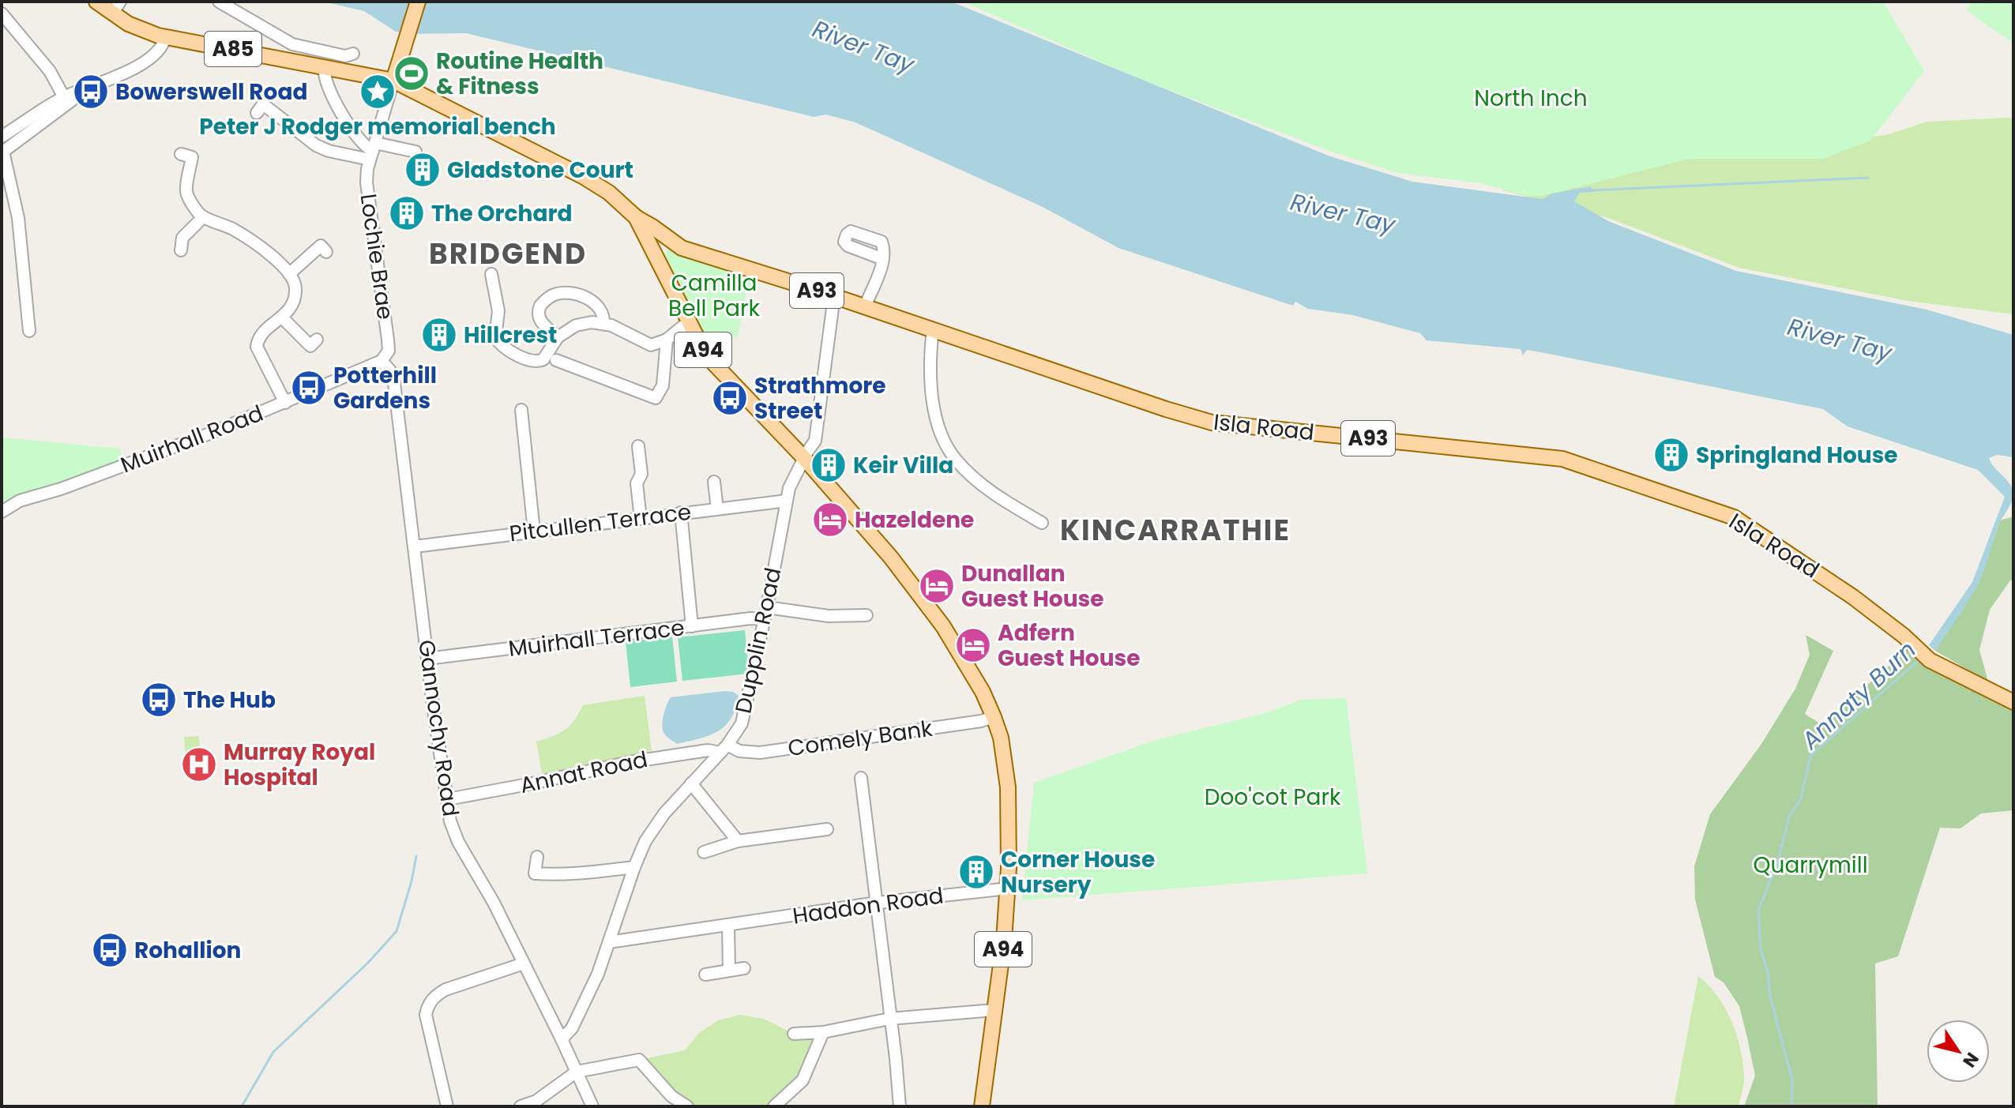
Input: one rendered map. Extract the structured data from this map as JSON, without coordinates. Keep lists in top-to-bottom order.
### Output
{
  "streets": {
    "main road": [
      "A85",
      "A93",
      "A94",
      "Isla Road"
    ],
    "street": [
      "Lochie Brae",
      "Muirhall Road",
      "Pitcullen Terrace",
      "Muirhall Terrace",
      "Dupplin Road",
      "Gannochy Road",
      "Comely Bank",
      "Annat Road",
      "Haddon Road"
    ]
  },
  "crossings": [
    ["A85", "Lochie Brae"],
    ["A85", "A93"],
    ["Lochie Brae", "A93"],
    ["Lochie Brae", "Muirhall Road"],
    ["Lochie Brae", "Gannochy Road"],
    ["A93", "A94"],
    ["A93", "Isla Road"],
    ["A94", "Isla Road"],
    ["A94", "Dupplin Road"],
    ["A94", "Comely Bank"],
    ["A94", "Haddon Road"],
    ["Isla Road", "Dupplin Road"],
    ["Muirhall Road", "Gannochy Road"],
    ["Pitcullen Terrace", "Dupplin Road"],
    ["Pitcullen Terrace", "Gannochy Road"],
    ["Muirhall Terrace", "Dupplin Road"],
    ["Muirhall Terrace", "Gannochy Road"],
    ["Dupplin Road", "Gannochy Road"],
    ["Dupplin Road", "Comely Bank"],
    ["Dupplin Road", "Annat Road"],
    ["Dupplin Road", "Haddon Road"],
    ["Gannochy Road", "Annat Road"],
    ["Comely Bank", "Annat Road"]
  ],
  "districts": ["BRIDGEND", "KINCARRATHIE"],
  "water": ["River Tay", "Annaty Burn"],
  "parks": [
    "North Inch",
    "Camilla Bell Park",
    "Doo'cot Park",
    "Quarrymill"
  ],
  "places": {
    "sports": ["Routine Health & Fitness"],
    "bus stop": [
      "Bowerswell Road",
      "Potterhill Gardens",
      "Strathmore Street",
      "The Hub",
      "Rohallion"
    ],
    "place": ["Peter J Rodger memorial bench"],
    "building": [
      "Gladstone Court",
      "The Orchard",
      "Hillcrest",
      "Springland House",
      "Keir Villa",
      "Corner House Nursery"
    ],
    "hotel": ["Hazeldene", "Dunallan Guest House", "Adfern Guest House"],
    "hospital": ["Murray Royal Hospital"]
  },
  "north": "bottom right"
}
